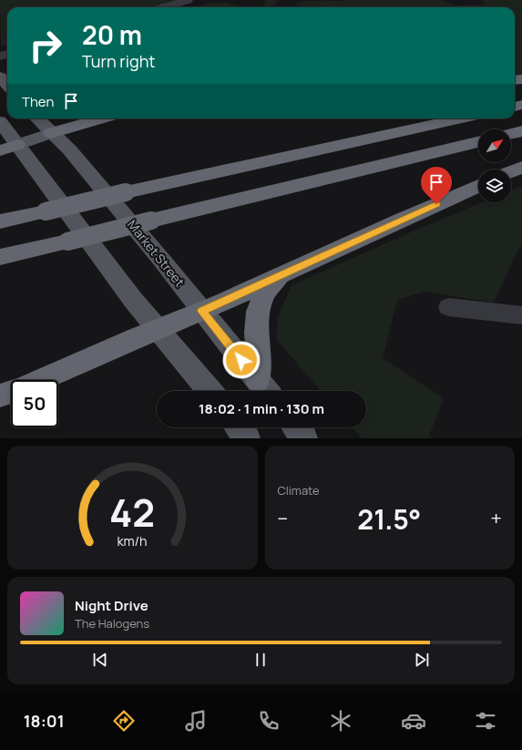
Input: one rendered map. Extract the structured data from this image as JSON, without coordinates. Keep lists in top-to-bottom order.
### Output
{
  "streets": {
    "main road": ["Market Street"]
  },
  "north": "top right",
  "page": {
    "turn": ["20 m", "Turn right"],
    "then": "Then",
    "limit": "50",
    "trip": "18:02 · 1 min · 130 m",
    "tile": "Climate",
    "heat": ["−", "21.5°", "+"],
    "song": ["Night Drive", "The Halogens"],
    "tabs": "18:01",
    "gauge": ["42", "km/h"]
  }
}
